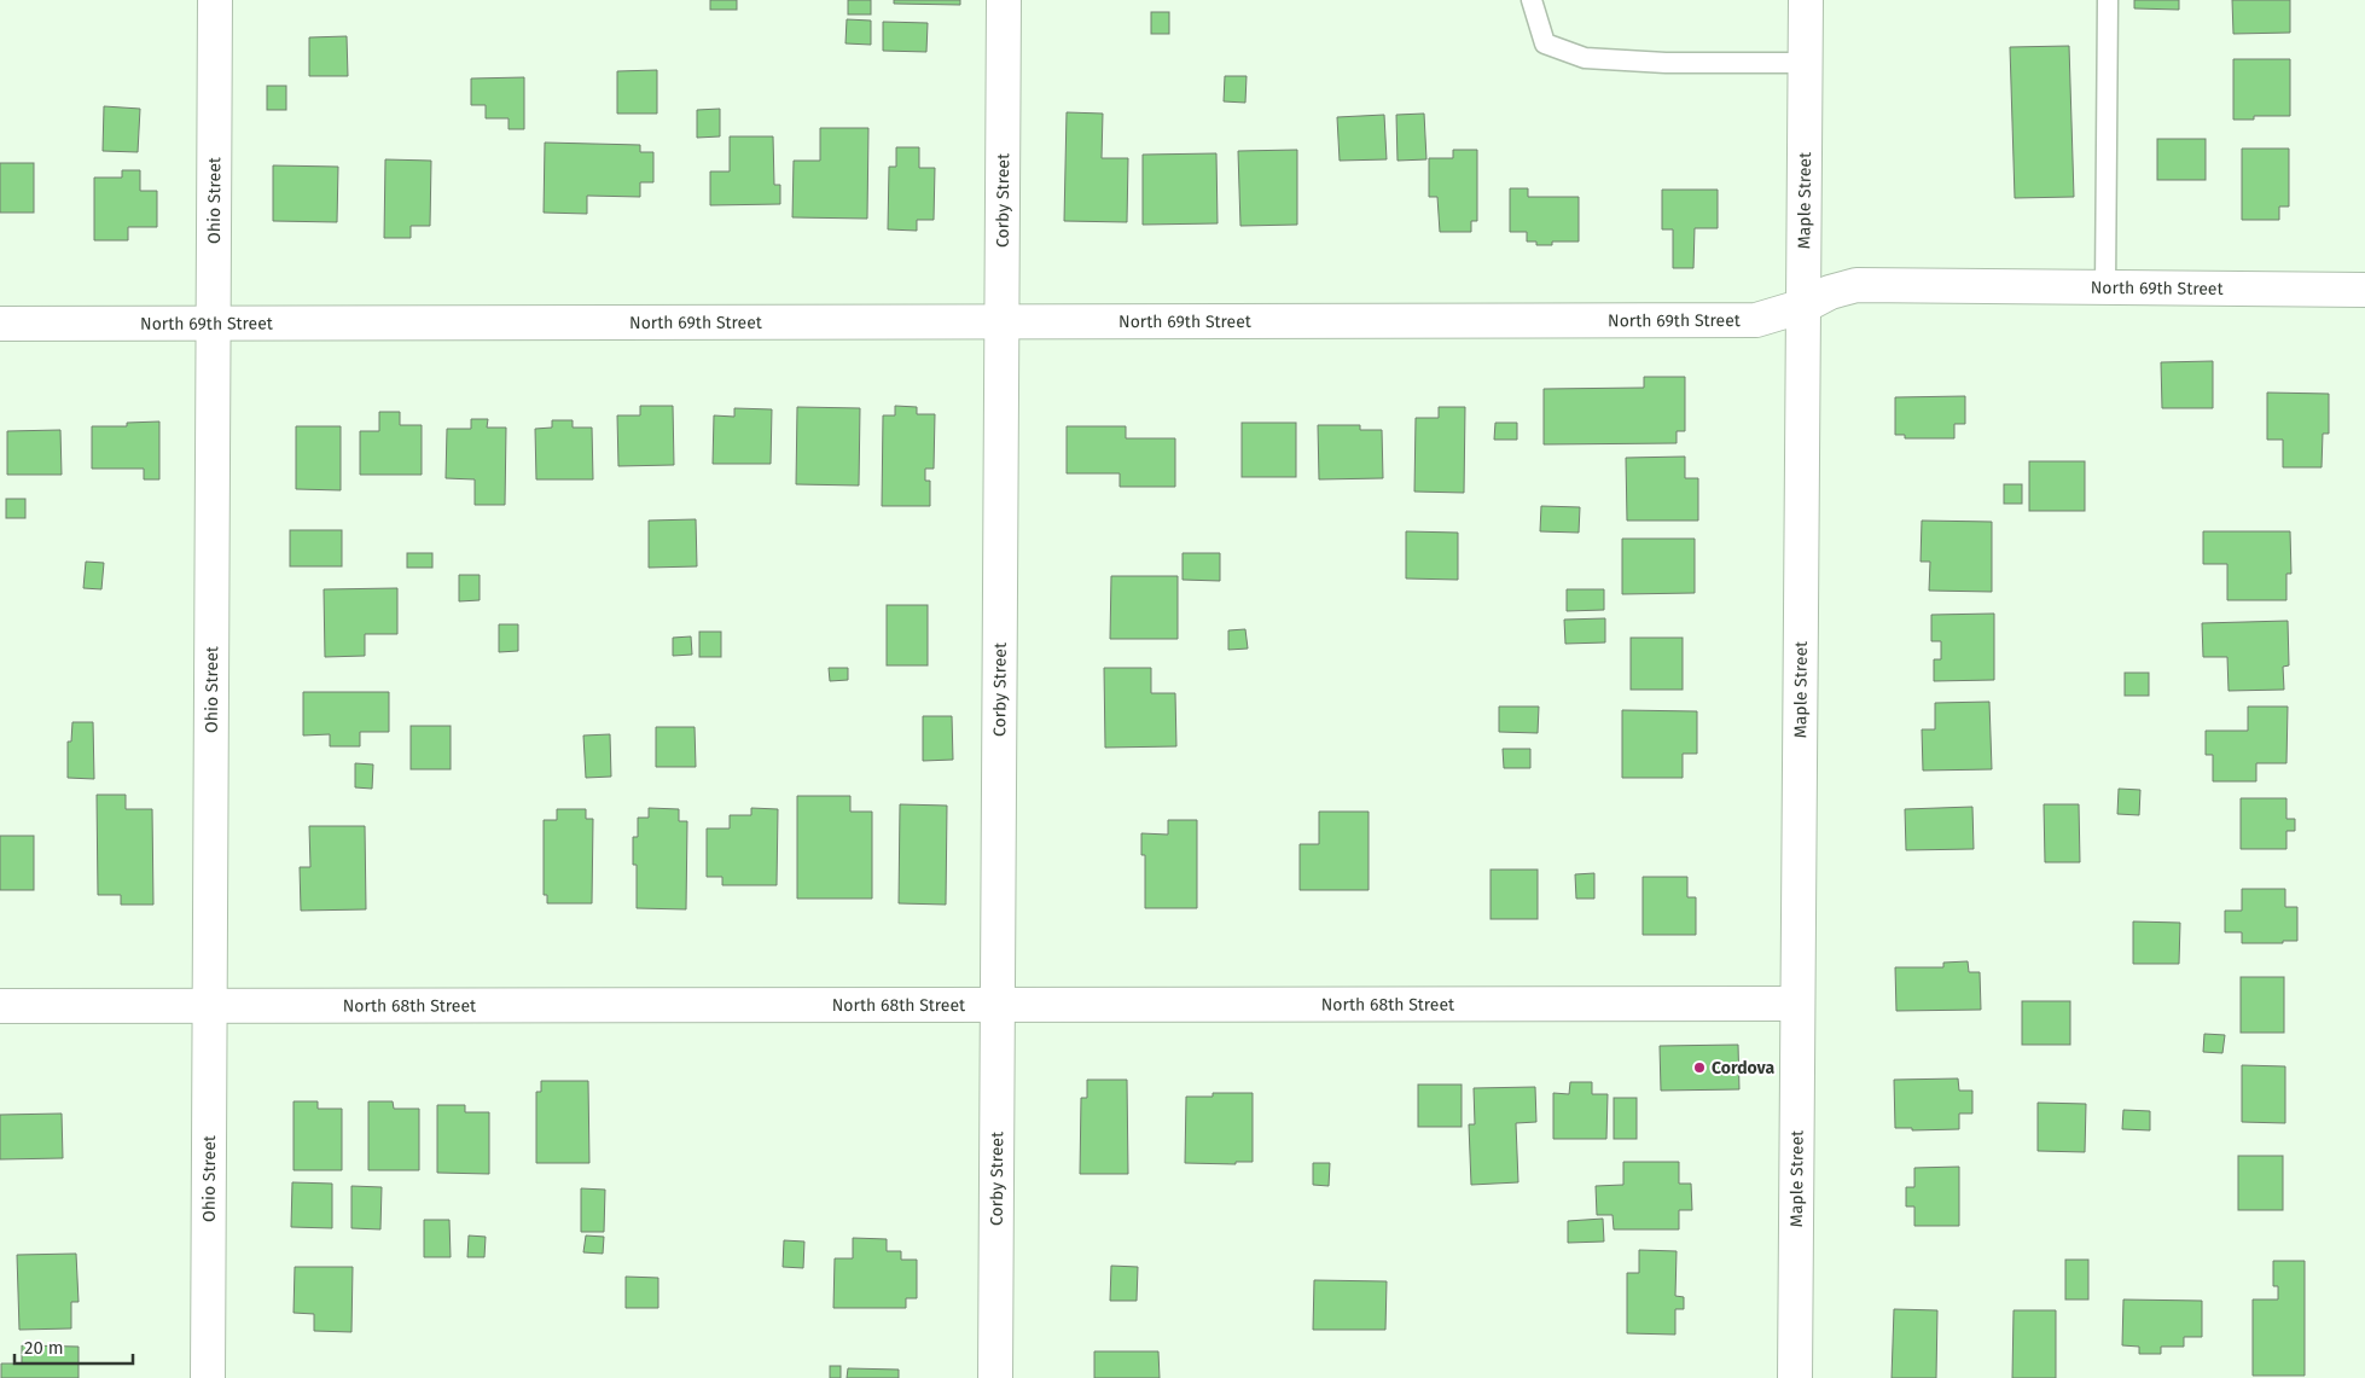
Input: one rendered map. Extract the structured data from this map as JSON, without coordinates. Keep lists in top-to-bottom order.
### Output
{
  "streets": {
    "street": [
      "Ohio Street",
      "Corby Street",
      "Maple Street",
      "North 69th Street",
      "North 68th Street"
    ]
  },
  "crossings": [
    ["Ohio Street", "North 69th Street"],
    ["Ohio Street", "North 68th Street"],
    ["Corby Street", "North 69th Street"],
    ["Corby Street", "North 68th Street"],
    ["Maple Street", "North 69th Street"],
    ["Maple Street", "North 68th Street"]
  ],
  "places": ["Cordova"],
  "scale_bar": "20 m"
}
